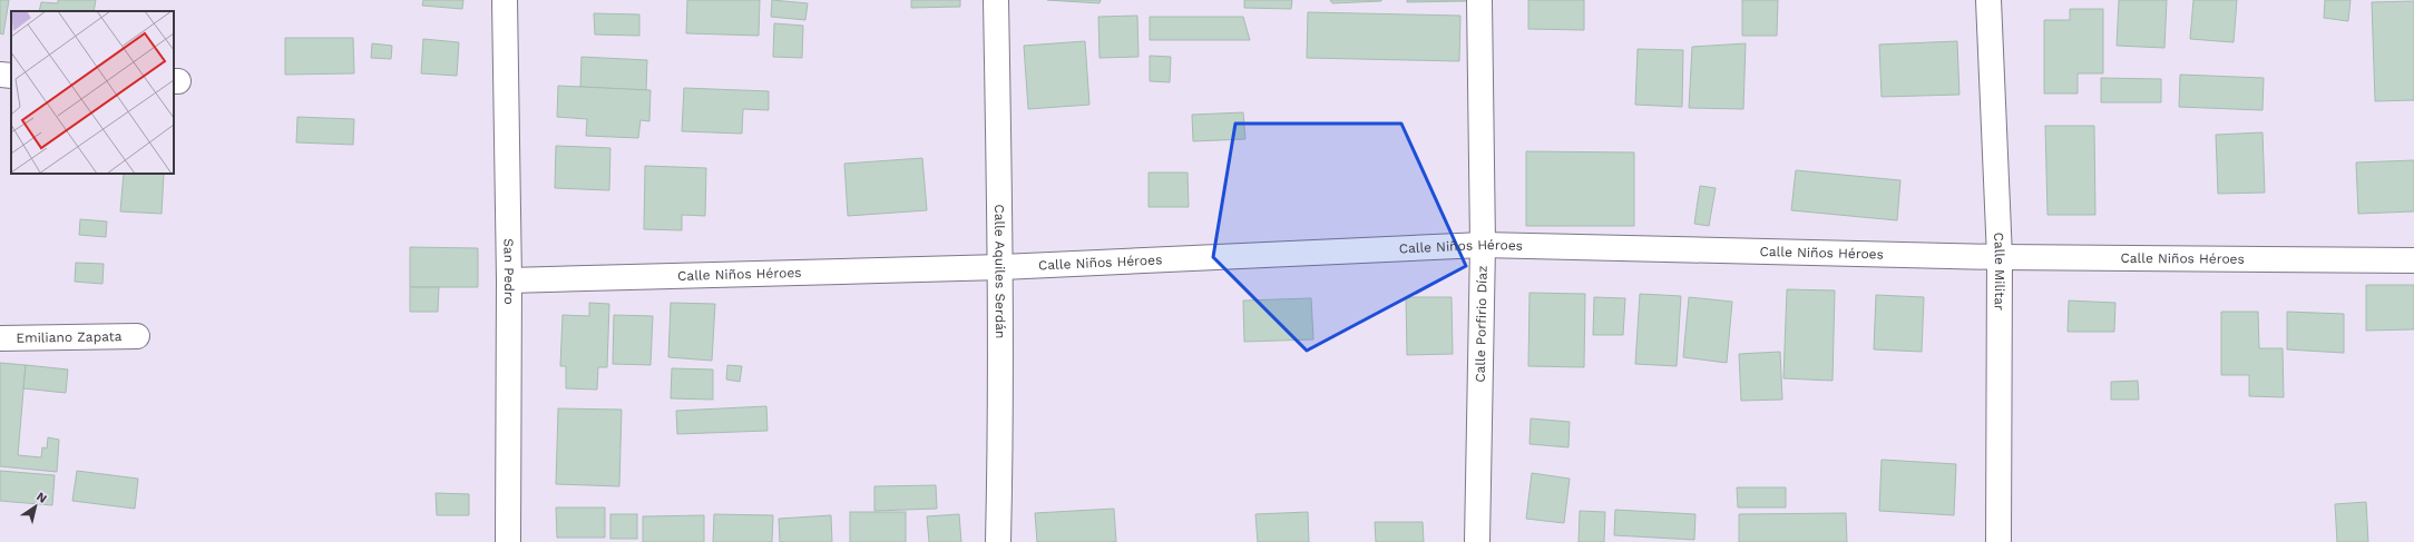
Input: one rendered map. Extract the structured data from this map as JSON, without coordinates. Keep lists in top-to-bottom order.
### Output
{
  "streets": {
    "street": [
      "Calle Niños Héroes",
      "San Pedro",
      "Calle Aquiles Serdán",
      "Calle Militar",
      "Calle Porfirio Díaz",
      "Emiliano Zapata"
    ]
  },
  "crossings": [
    ["Calle Niños Héroes", "San Pedro"],
    ["Calle Niños Héroes", "Calle Aquiles Serdán"],
    ["Calle Niños Héroes", "Calle Militar"],
    ["Calle Niños Héroes", "Calle Porfirio Díaz"]
  ],
  "north": "top right"
}
